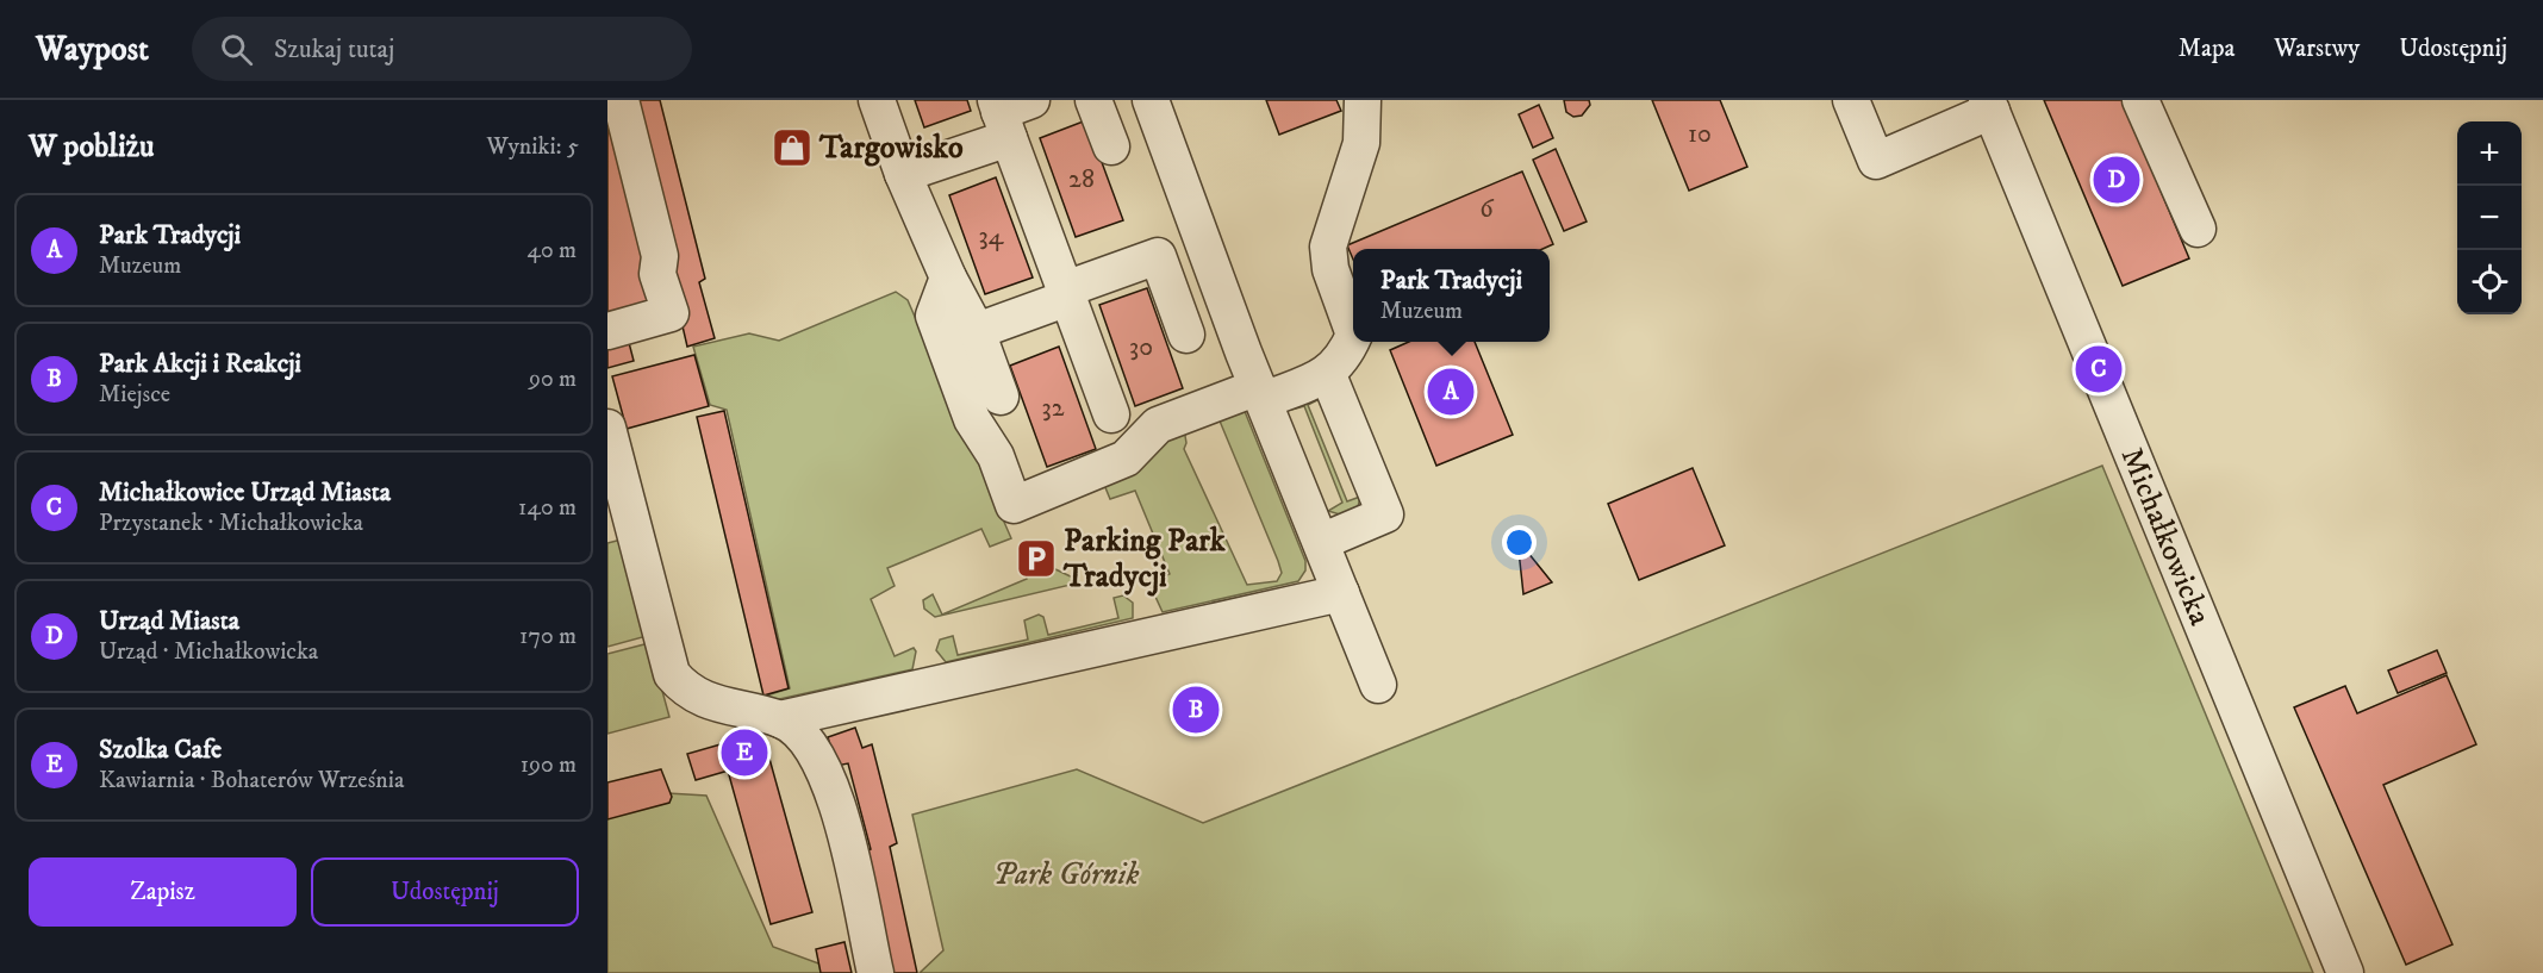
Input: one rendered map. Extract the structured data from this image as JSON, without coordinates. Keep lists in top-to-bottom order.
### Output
{
  "streets": {
    "street": ["Michałkowicka"]
  },
  "parks": ["Park Górnik"],
  "places": {
    "shop": ["Targowisko"],
    "parking": ["Parking Park Tradycji"]
  },
  "house_numbers": [
    "10",
    "28",
    "6",
    "34",
    "30",
    "32"
  ],
  "page": {
    "header": "Waypost",
    "search": "Szukaj tutaj",
    "nav": ["Mapa", "Warstwy", "Udostępnij"],
    "heading": ["W pobliżu", "Wyniki: 5"],
    "map_buttons": ["+", "−"],
    "pins": [
      "D",
      "C",
      "A",
      "B",
      "E"
    ],
    "list": [
      {
        "mark": "A",
        "name": "Park Tradycji",
        "note": "Muzeum",
        "value": "40 m"
      },
      {
        "mark": "B",
        "name": "Park Akcji i Reakcji",
        "note": "Miejsce",
        "value": "90 m"
      },
      {
        "mark": "C",
        "name": "Michałkowice Urząd Miasta",
        "note": "Przystanek · Michałkowicka",
        "value": "140 m"
      },
      {
        "mark": "D",
        "name": "Urząd Miasta",
        "note": "Urząd · Michałkowicka",
        "value": "170 m"
      },
      {
        "mark": "E",
        "name": "Szolka Cafe",
        "note": "Kawiarnia · Bohaterów Września",
        "value": "190 m"
      }
    ],
    "popup": ["Park Tradycji", "Muzeum"],
    "buttons": ["Zapisz", "Udostępnij"]
  }
}
